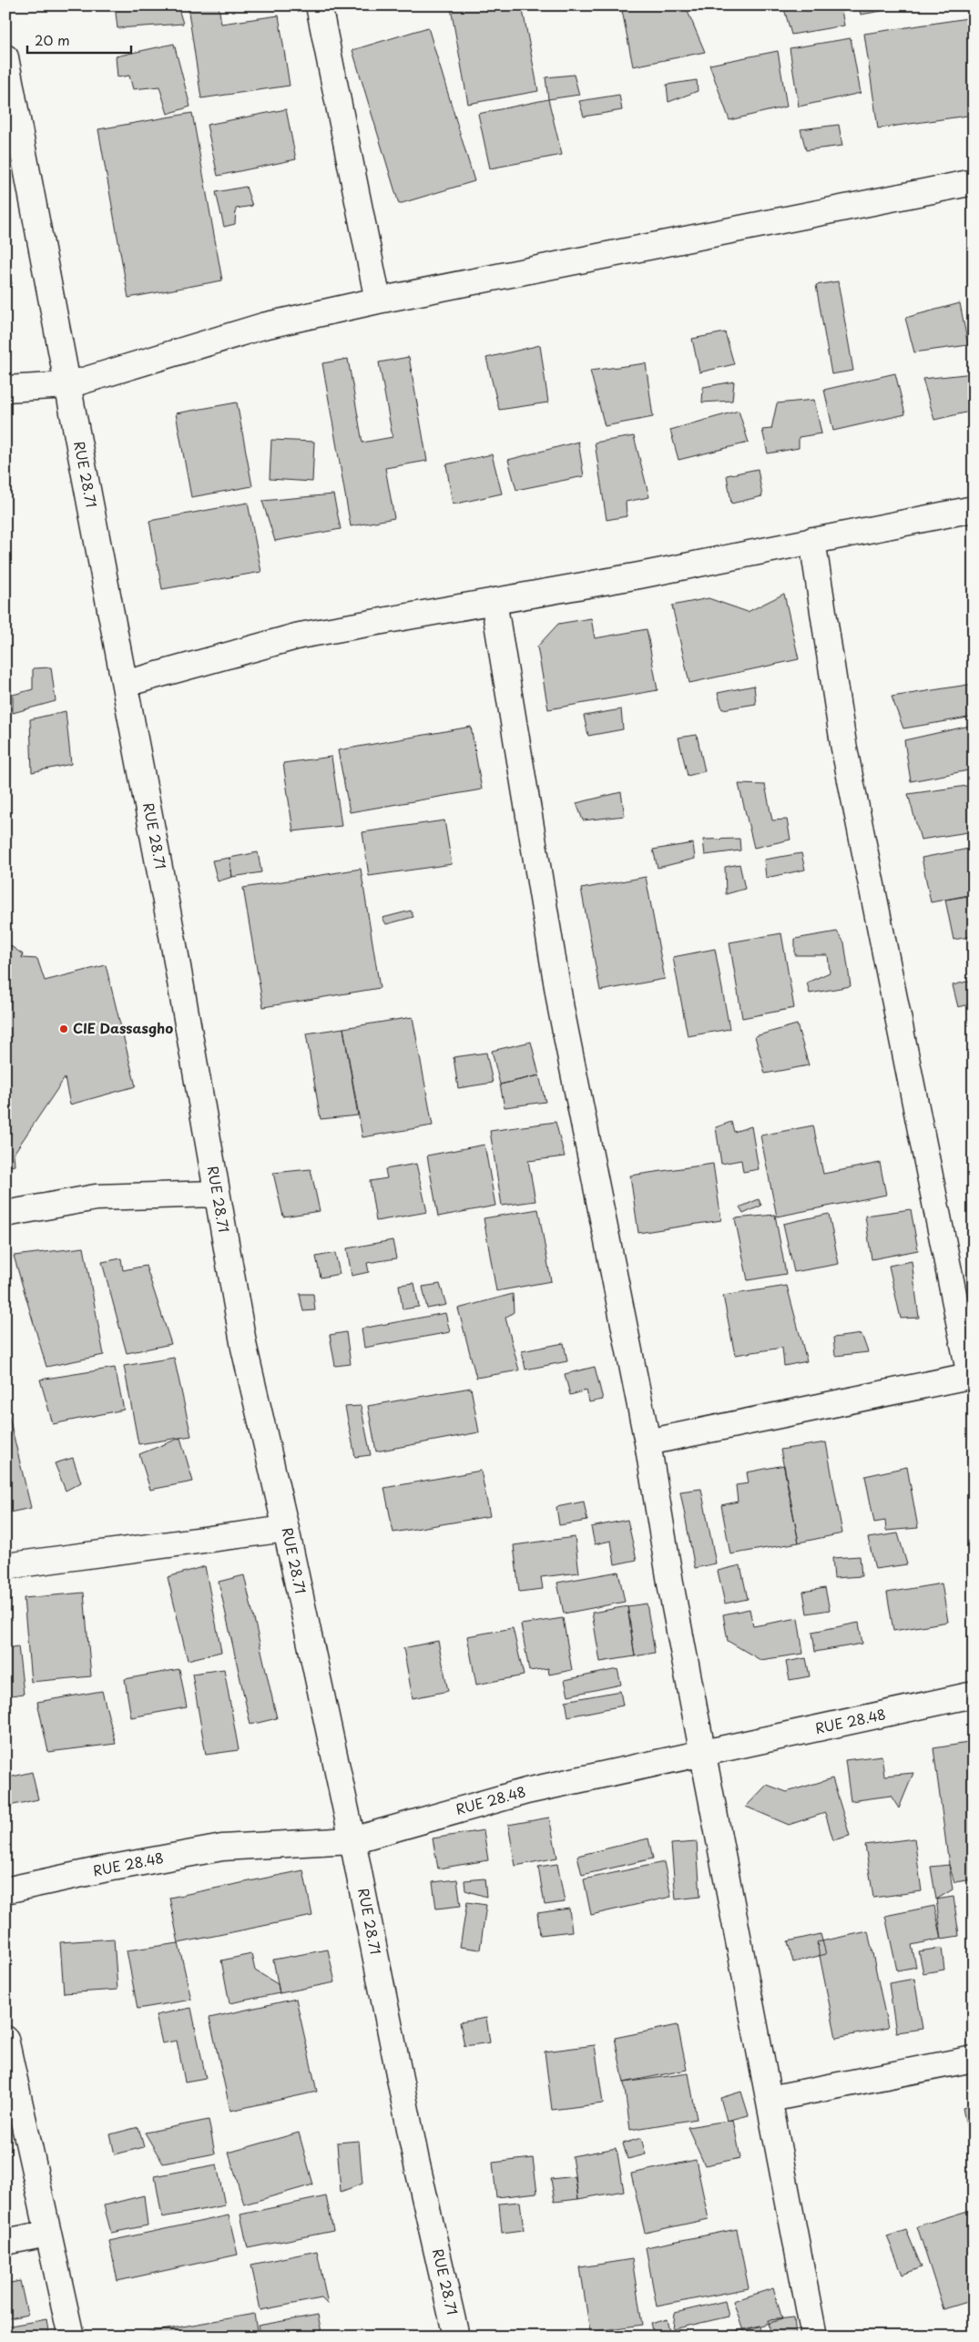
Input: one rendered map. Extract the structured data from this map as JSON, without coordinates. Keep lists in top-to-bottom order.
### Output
{
  "streets": {
    "street": ["RUE 28.71", "RUE 28.48"]
  },
  "crossings": [
    ["RUE 28.71", "RUE 28.48"]
  ],
  "places": ["CIE Dassasgho"],
  "scale_bar": "20 m"
}
